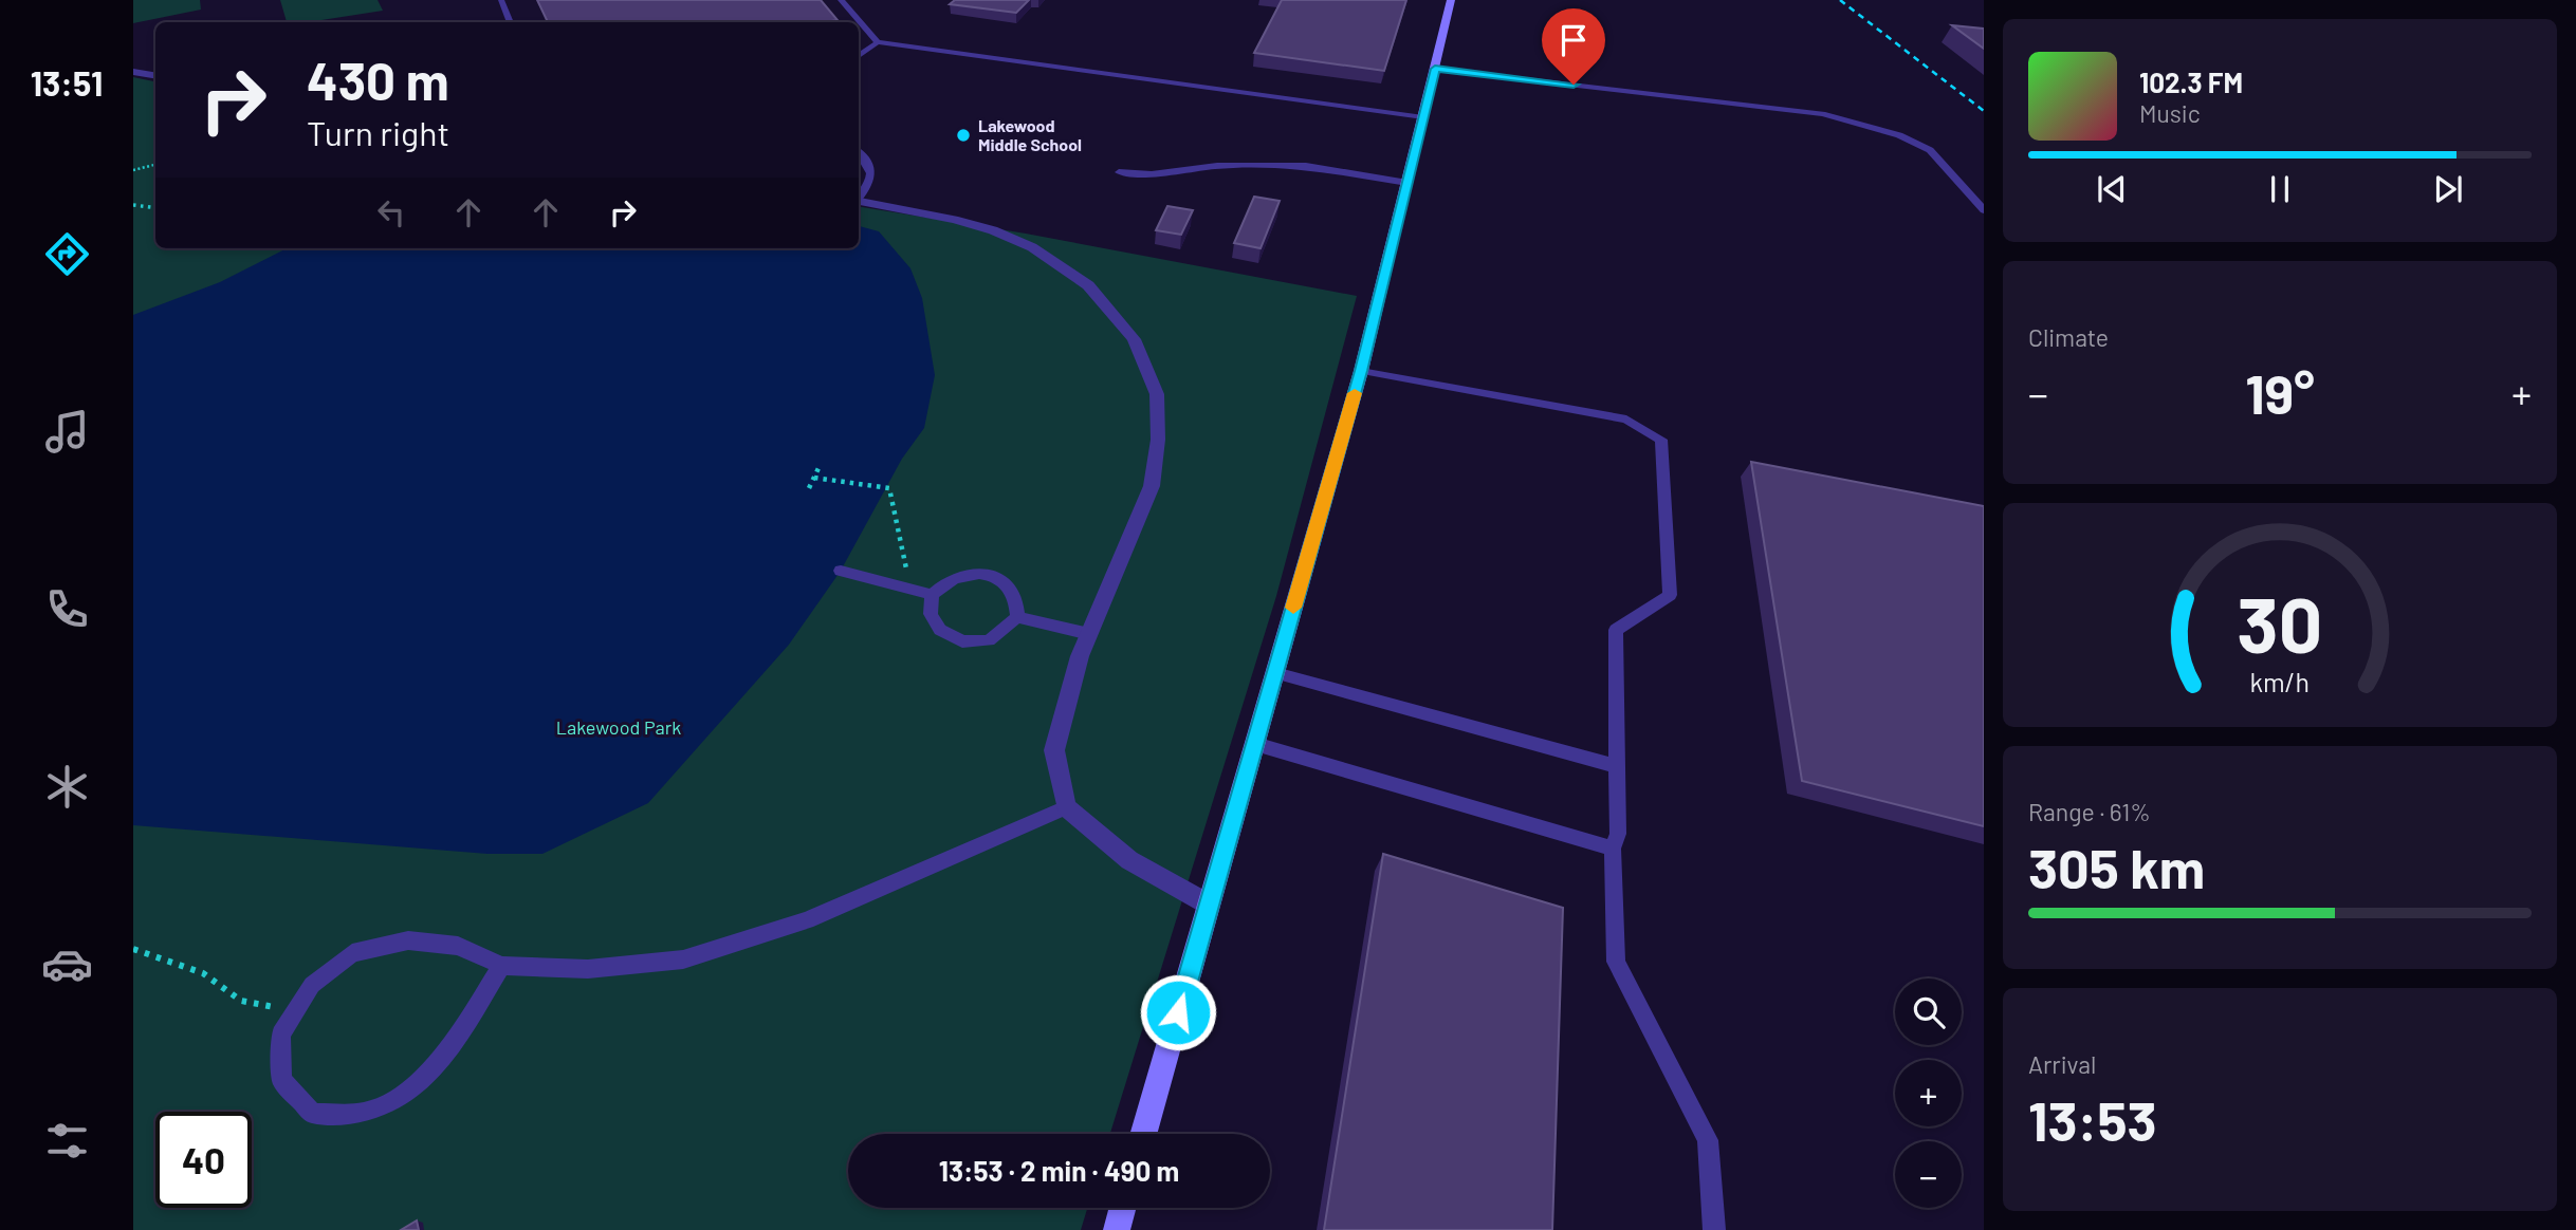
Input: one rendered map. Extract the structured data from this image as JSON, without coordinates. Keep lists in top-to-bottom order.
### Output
{
  "parks": ["Lakewood Park"],
  "places": ["Lakewood Middle School"],
  "page": {
    "tabs": "13:51",
    "turn": ["430 m", "Turn right"],
    "song": ["102.3 FM", "Music"],
    "tile": [
      "Climate",
      ["Range · 61%", "305 km"],
      ["Arrival", "13:53"]
    ],
    "heat": ["−", "19°", "+"],
    "map_buttons": ["+", "−"],
    "limit": "40",
    "trip": "13:53 · 2 min · 490 m",
    "gauge": ["30", "km/h"]
  }
}
